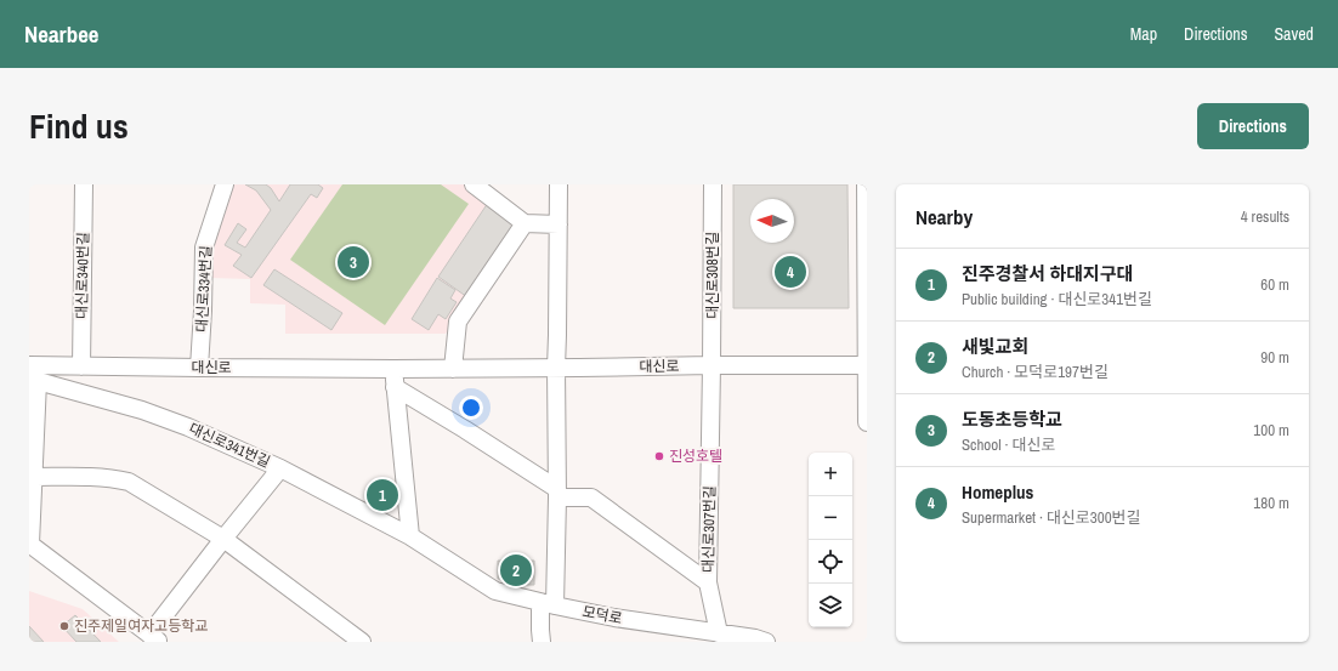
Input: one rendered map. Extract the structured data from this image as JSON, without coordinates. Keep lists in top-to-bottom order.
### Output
{
  "streets": {
    "street": [
      "대신로340번길",
      "대신로308번길",
      "대신로334번길",
      "대신로",
      "대신로341번길",
      "대신로307번길",
      "모덕로"
    ]
  },
  "crossings": [
    ["대신로340번길", "대신로"],
    ["대신로308번길", "대신로"],
    ["대신로308번길", "대신로307번길"],
    ["대신로334번길", "대신로"],
    ["대신로", "대신로341번길"],
    ["대신로", "대신로307번길"],
    ["대신로341번길", "모덕로"],
    ["대신로307번길", "모덕로"]
  ],
  "places": ["진성호텔", "진주제일여자고등학교"],
  "north": "left",
  "page": {
    "header": "Nearbee",
    "nav": ["Map", "Directions", "Saved"],
    "title": "Find us",
    "buttons": "Directions",
    "heading": ["Nearby", "4 results"],
    "pins": [
      "3",
      "4",
      "1",
      "2"
    ],
    "list": [
      {
        "mark": "1",
        "name": "진주경찰서 하대지구대",
        "note": "Public building · 대신로341번길",
        "value": "60 m"
      },
      {
        "mark": "2",
        "name": "새빛교회",
        "note": "Church · 모덕로197번길",
        "value": "90 m"
      },
      {
        "mark": "3",
        "name": "도동초등학교",
        "note": "School · 대신로",
        "value": "100 m"
      },
      {
        "mark": "4",
        "name": "Homeplus",
        "note": "Supermarket · 대신로300번길",
        "value": "180 m"
      }
    ],
    "map_buttons": ["+", "−"]
  }
}
